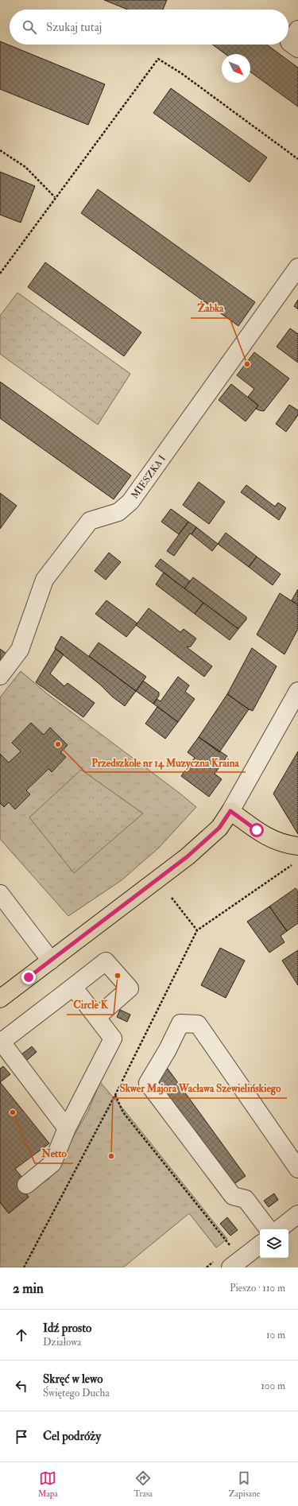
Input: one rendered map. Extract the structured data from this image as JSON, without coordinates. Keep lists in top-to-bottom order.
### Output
{
  "streets": {
    "street": ["MIESZKA I"]
  },
  "places": [
    "Żabka",
    "Przedszkole nr 14 Muzyczna Kraina",
    "Circle K",
    "Netto",
    "Skwer Majora Wacława Szewielińskiego"
  ],
  "north": "bottom right",
  "page": {
    "search": "Szukaj tutaj",
    "heading": ["2 min", "Pieszo · 110 m"],
    "list": [
      ["Idź prosto", "Działowa", "10 m"],
      ["Skręć w lewo", "Świętego Ducha", "100 m"],
      "Cel podróży"
    ],
    "nav": ["Mapa", "Trasa", "Zapisane"]
  }
}
